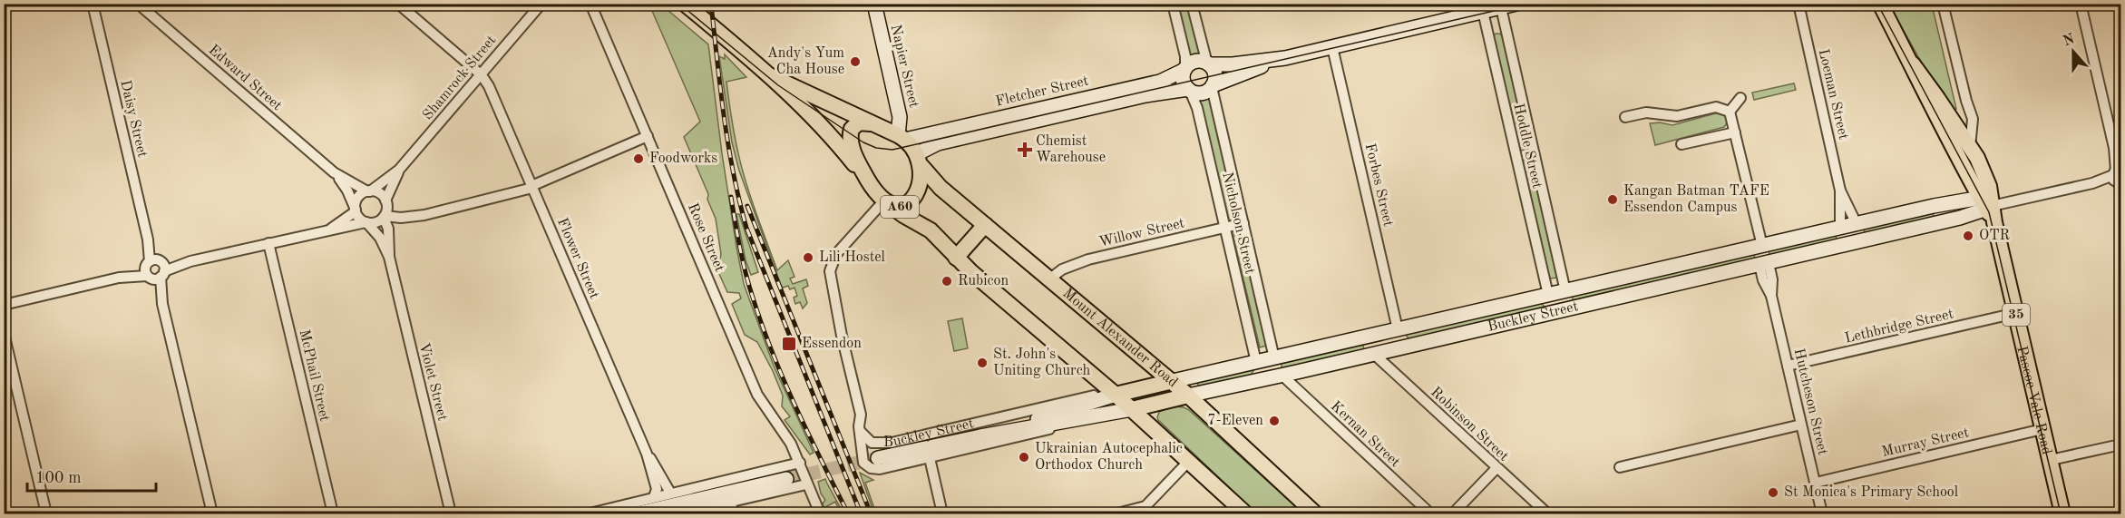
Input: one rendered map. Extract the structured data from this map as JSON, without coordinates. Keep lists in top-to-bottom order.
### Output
{
  "streets": {
    "main road": [
      "Napier Street",
      "Fletcher Street",
      "A60",
      "35",
      "Buckley Street",
      "Mount Alexander Road",
      "Pascoe Vale Road"
    ],
    "street": [
      "Edward Street",
      "Shamrock Street",
      "Loeman Street",
      "Daisy Street",
      "Hoddle Street",
      "Forbes Street",
      "Nicholson Street",
      "Willow Street",
      "Rose Street",
      "Flower Street",
      "Lethbridge Street",
      "McPhail Street",
      "Violet Street",
      "Hutcheson Street",
      "Robinson Street",
      "Kernan Street",
      "Murray Street"
    ]
  },
  "crossings": [
    ["Napier Street", "Fletcher Street"],
    ["Napier Street", "A60"],
    ["Edward Street", "Shamrock Street"],
    ["Edward Street", "Violet Street"],
    ["Shamrock Street", "Flower Street"],
    ["Shamrock Street", "Violet Street"],
    ["Fletcher Street", "A60"],
    ["Fletcher Street", "Nicholson Street"],
    ["Fletcher Street", "Mount Alexander Road"],
    ["Loeman Street", "Buckley Street"],
    ["Hoddle Street", "Buckley Street"],
    ["Forbes Street", "Buckley Street"],
    ["A60", "Buckley Street"],
    ["A60", "Mount Alexander Road"],
    ["Nicholson Street", "Willow Street"],
    ["Nicholson Street", "Buckley Street"],
    ["Willow Street", "Mount Alexander Road"],
    ["Buckley Street", "Mount Alexander Road"],
    ["Buckley Street", "Pascoe Vale Road"],
    ["Buckley Street", "Hutcheson Street"],
    ["Buckley Street", "Robinson Street"],
    ["Buckley Street", "Kernan Street"],
    ["Lethbridge Street", "Pascoe Vale Road"],
    ["Lethbridge Street", "Hutcheson Street"],
    ["Pascoe Vale Road", "Murray Street"],
    ["Hutcheson Street", "Murray Street"]
  ],
  "places": {
    "other": [
      "Andy's Yum Cha House",
      "Foodworks",
      "Kangan Batman TAFE Essendon Campus",
      "OTR",
      "Lili Hostel",
      "Rubicon",
      "St. John's Uniting Church",
      "7-Eleven",
      "Ukrainian Autocephalic Orthodox Church",
      "St Monica's Primary School"
    ],
    "health": ["Chemist Warehouse"],
    "transit": ["Essendon"]
  },
  "scale_bar": "100 m",
  "north": "top"
}
